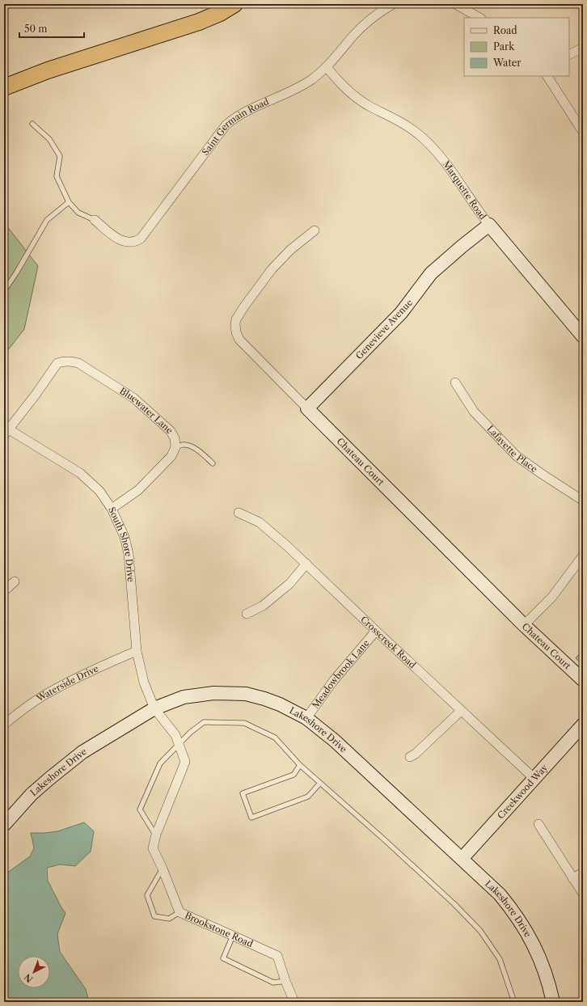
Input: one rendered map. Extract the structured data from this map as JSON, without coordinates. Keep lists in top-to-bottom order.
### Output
{
  "streets": {
    "street": [
      "Saint Germain Road",
      "Marquette Road",
      "Genevieve Avenue",
      "Bluewater Lane",
      "Lafayette Place",
      "Chateau Court",
      "South Shore Drive",
      "Crosscreek Road",
      "Meadowbrook Lane",
      "Waterside Drive",
      "Lakeshore Drive",
      "Creekwood Way",
      "Brookstone Road"
    ]
  },
  "crossings": [
    ["Saint Germain Road", "Marquette Road"],
    ["Marquette Road", "Genevieve Avenue"],
    ["Genevieve Avenue", "Chateau Court"],
    ["Bluewater Lane", "South Shore Drive"],
    ["South Shore Drive", "Waterside Drive"],
    ["South Shore Drive", "Lakeshore Drive"],
    ["South Shore Drive", "Brookstone Road"],
    ["Crosscreek Road", "Meadowbrook Lane"],
    ["Crosscreek Road", "Creekwood Way"],
    ["Meadowbrook Lane", "Lakeshore Drive"],
    ["Lakeshore Drive", "Creekwood Way"],
    ["Lakeshore Drive", "Brookstone Road"]
  ],
  "legend": ["Road", "Park", "Water"],
  "scale_bar": "50 m",
  "north": "bottom left"
}
